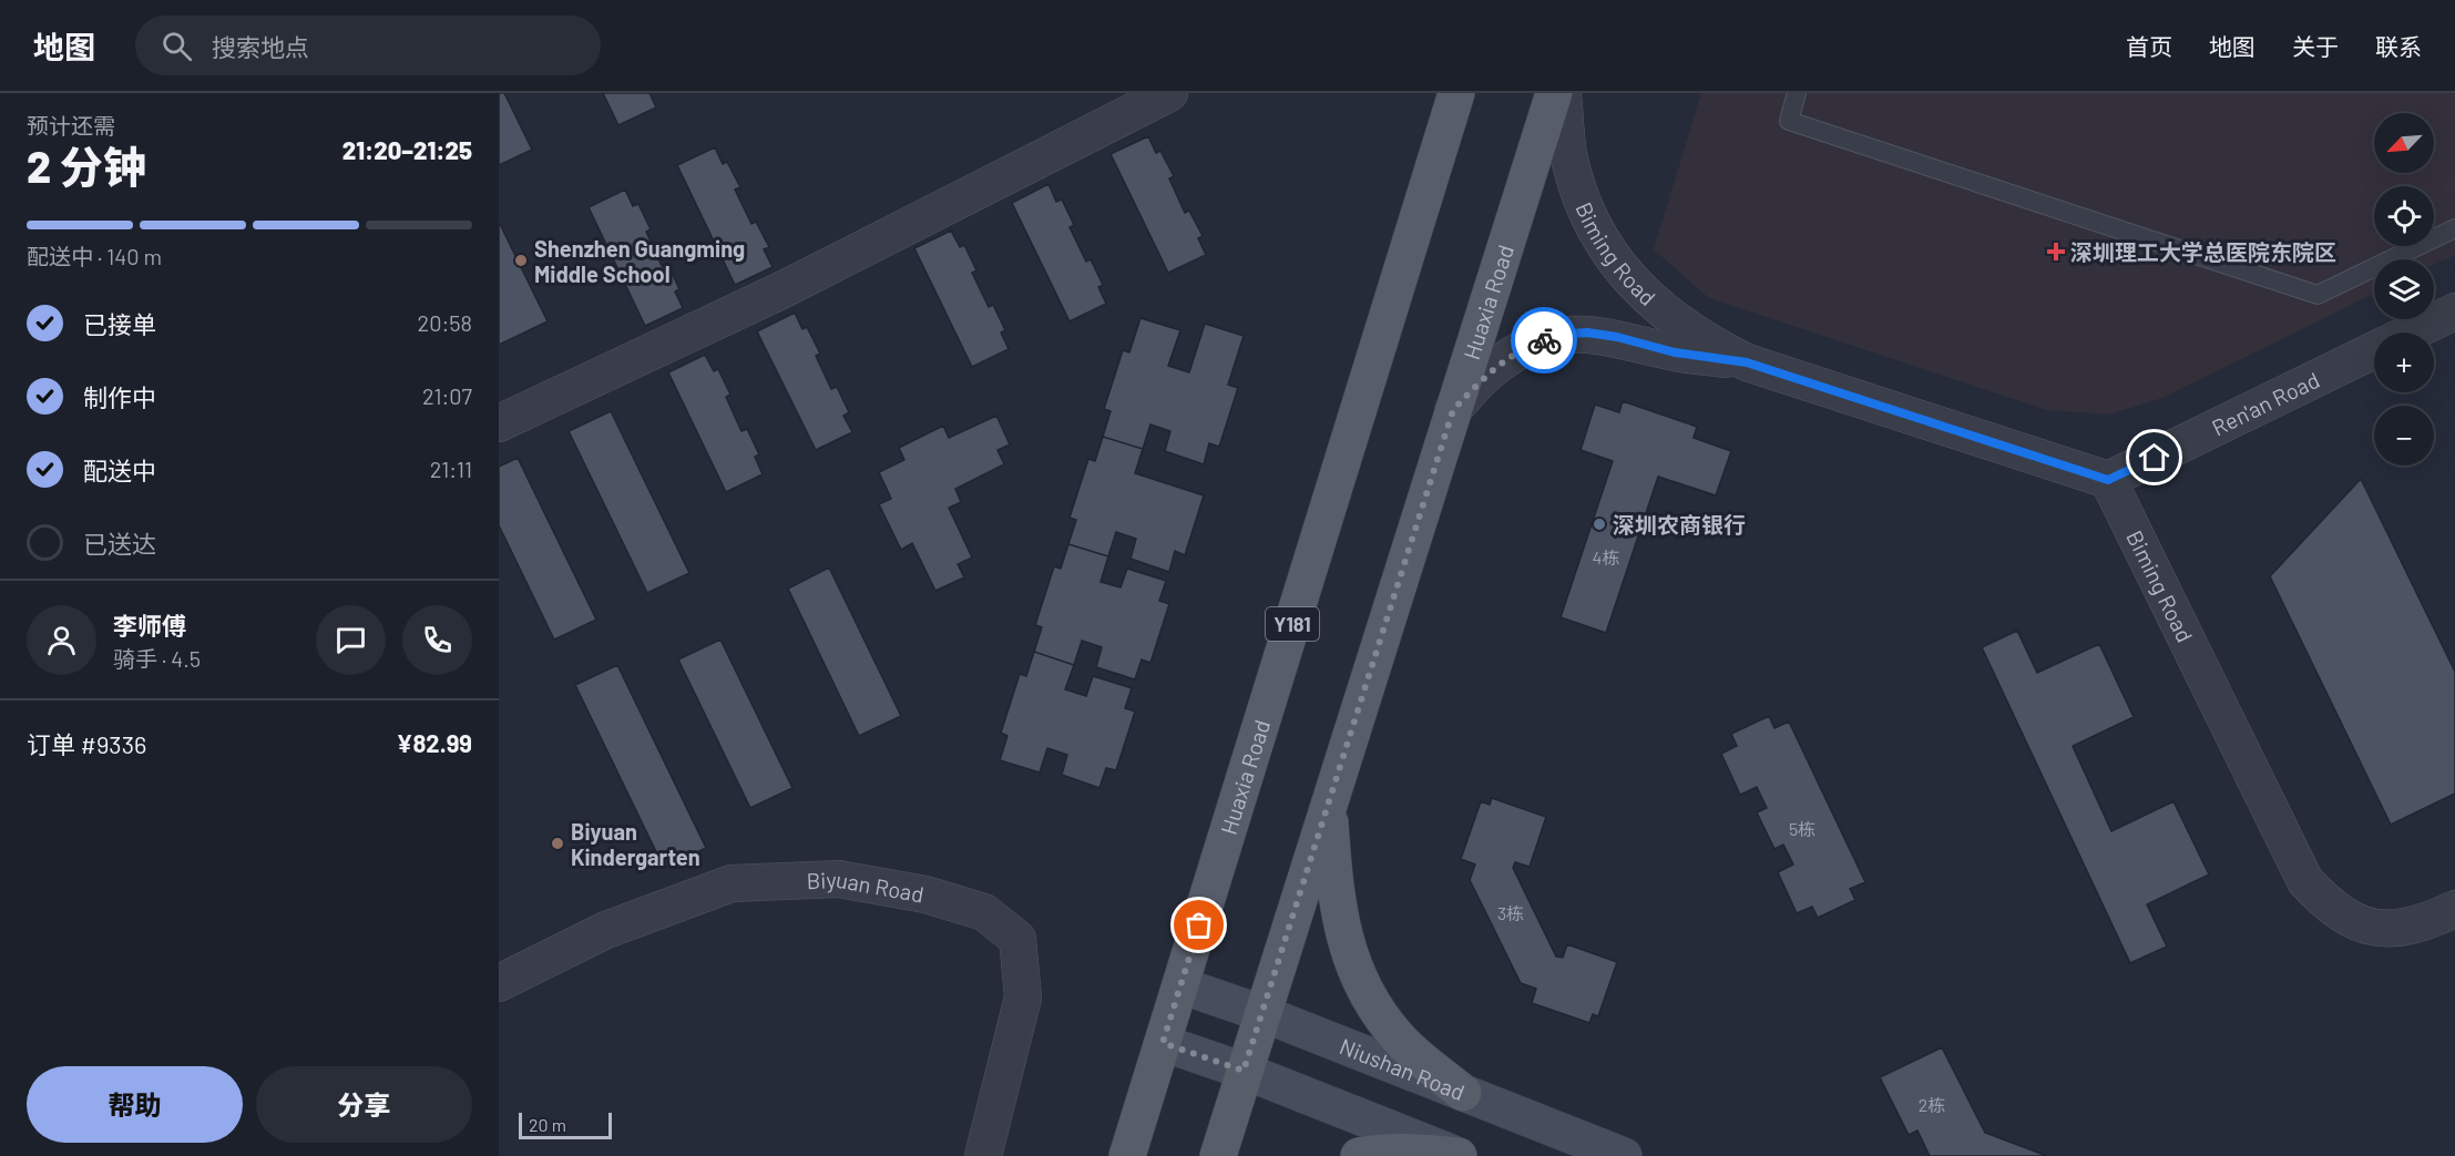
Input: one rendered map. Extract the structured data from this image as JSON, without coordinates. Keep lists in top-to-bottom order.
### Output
{
  "streets": {
    "main road": ["Huaxia Road", "Y181"],
    "street": [
      "Biming Road",
      "Ren'an Road",
      "Biyuan Road",
      "Niushan Road"
    ]
  },
  "crossings": [
    ["Biming Road", "Huaxia Road"],
    ["Biming Road", "Ren'an Road"],
    ["Huaxia Road", "Niushan Road"]
  ],
  "places": {
    "health": ["深圳理工大学总医院东院区"],
    "other": ["Shenzhen Guangming Middle School", "深圳农商银行", "Biyuan Kindergarten"]
  },
  "house_numbers": [
    "4栋",
    "5栋",
    "3栋",
    "2栋"
  ],
  "scale_bar": "20 m",
  "north": "bottom left",
  "page": {
    "header": "地图",
    "search": "搜索地点",
    "nav": [
      "首页",
      "地图",
      "关于",
      "联系"
    ],
    "heading": ["2 分钟", "预计还需", "21:20–21:25"],
    "panel": [
      "李师傅",
      "骑手 · 4.5",
      "订单 #9336",
      "¥82.99"
    ],
    "map_buttons": ["+", "−"],
    "bar": "配送中 · 140 m",
    "list": [
      ["已接单", "20:58"],
      ["制作中", "21:07"],
      ["配送中", "21:11"],
      "已送达"
    ],
    "buttons": ["帮助", "分享"],
    "scale": "20 m"
  }
}
